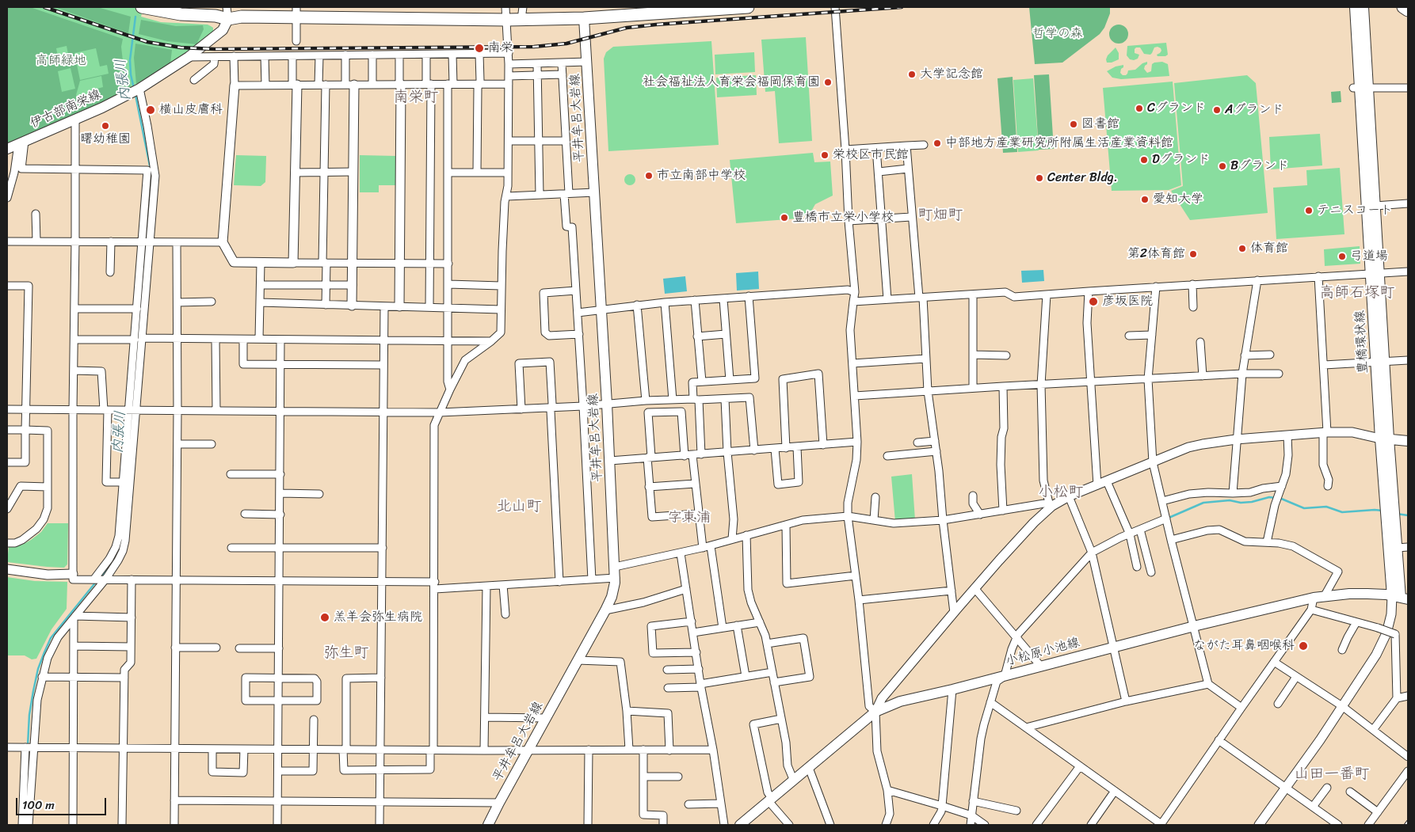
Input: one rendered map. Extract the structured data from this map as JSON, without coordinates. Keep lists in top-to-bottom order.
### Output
{
  "streets": {
    "main road": [
      "伊古部南栄線",
      "平井牟呂大岩線",
      "豊橋環状線",
      "小松原小池線"
    ]
  },
  "crossings": [
    ["豊橋環状線", "小松原小池線"]
  ],
  "districts": [
    "南栄町",
    "町畑町",
    "高師石塚町",
    "小松町",
    "北山町",
    "字東浦",
    "弥生町",
    "山田一番町"
  ],
  "water": ["内張川"],
  "parks": ["哲学の森", "高師緑地"],
  "places": [
    "南栄",
    "大学記念館",
    "社会福祉法人育栄会福岡保育園",
    "Cグランド",
    "横山皮膚科",
    "Aグランド",
    "図書館",
    "曙幼稚園",
    "中部地方産業研究所附属生活産業資料館",
    "栄校区市民館",
    "Dグランド",
    "Bグランド",
    "市立南部中学校",
    "Center Bldg.",
    "愛知大学",
    "テニスコート",
    "豊橋市立栄小学校",
    "体育館",
    "第2体育館",
    "弓道場",
    "彦坂医院",
    "羔羊会弥生病院",
    "ながた耳鼻咽喉科"
  ],
  "scale_bar": "100 m"
}
